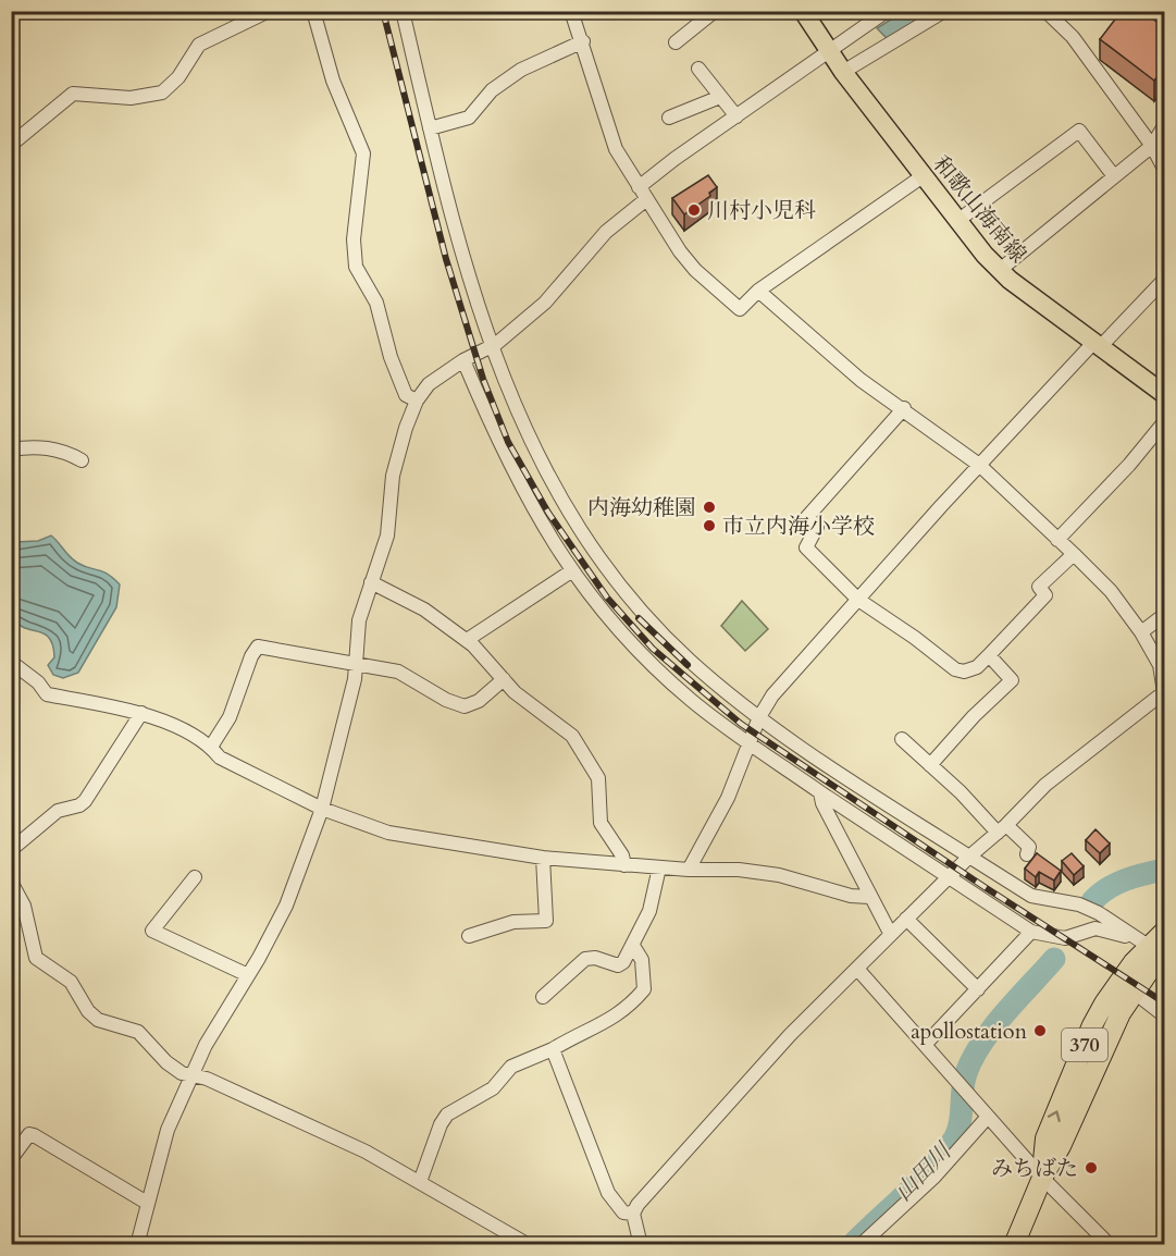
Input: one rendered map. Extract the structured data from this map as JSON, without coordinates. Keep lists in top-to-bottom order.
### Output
{
  "streets": {
    "highway": ["370"],
    "main road": ["和歌山海南線"]
  },
  "water": ["山田川"],
  "places": [
    "川村小児科",
    "内海幼稚園",
    "市立内海小学校",
    "apollostation",
    "みちばた"
  ]
}
